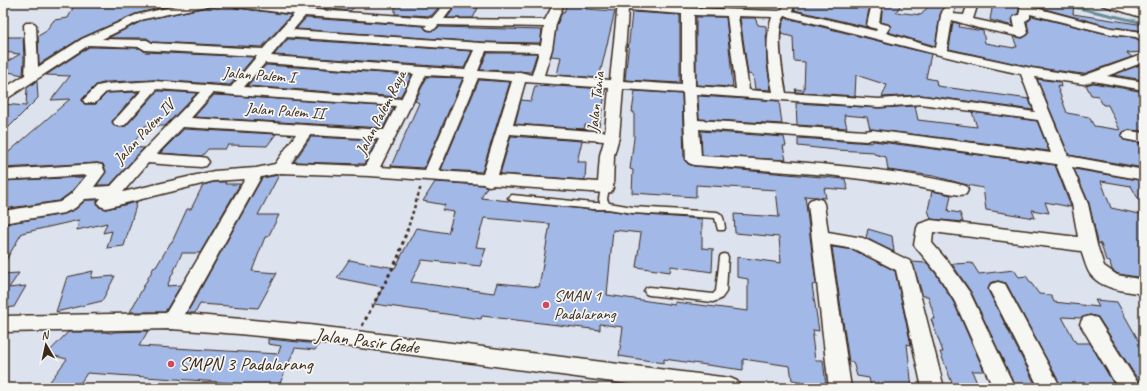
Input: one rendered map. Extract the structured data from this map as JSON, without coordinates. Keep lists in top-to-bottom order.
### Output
{
  "streets": {
    "street": [
      "Jalan Palem I",
      "Jalan Tania",
      "Jalan Palem II",
      "Jalan Palem Raya",
      "Jalan Palem IV",
      "Jalan Pasir Gede"
    ]
  },
  "crossings": [
    ["Jalan Palem I", "Jalan Palem Raya"],
    ["Jalan Palem I", "Jalan Palem IV"],
    ["Jalan Palem II", "Jalan Palem Raya"],
    ["Jalan Palem II", "Jalan Palem IV"]
  ],
  "places": ["SMAN 1 Padalarang", "SMPN 3 Padalarang"],
  "north": "top"
}
